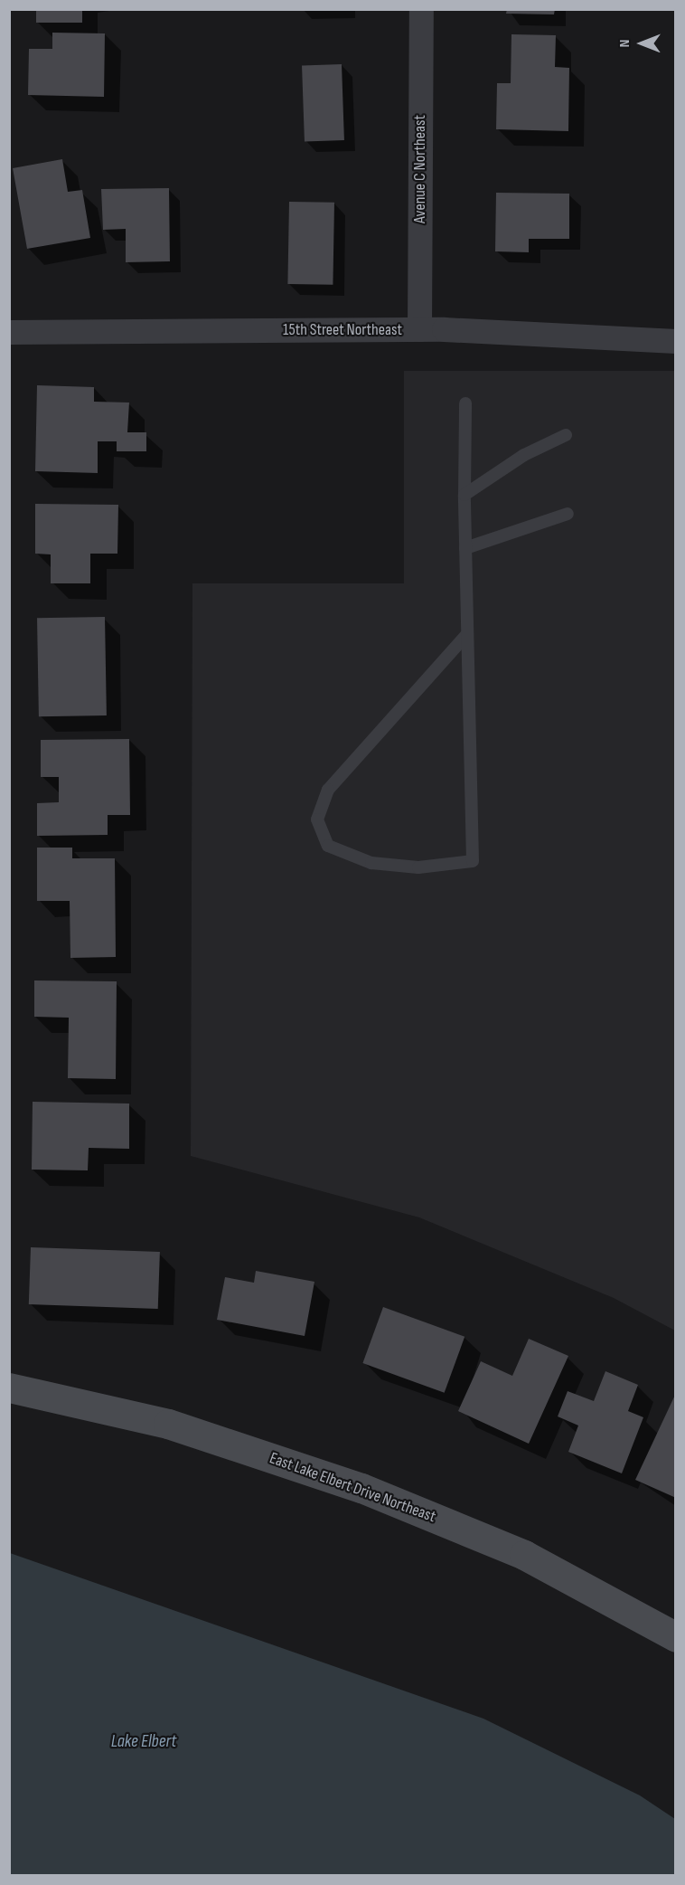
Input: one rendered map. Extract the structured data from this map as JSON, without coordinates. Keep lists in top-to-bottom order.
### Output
{
  "streets": {
    "street": ["Avenue C Northeast", "15th Street Northeast", "East Lake Elbert Drive Northeast"]
  },
  "crossings": [
    ["Avenue C Northeast", "15th Street Northeast"]
  ],
  "water": ["Lake Elbert"],
  "north": "left"
}
